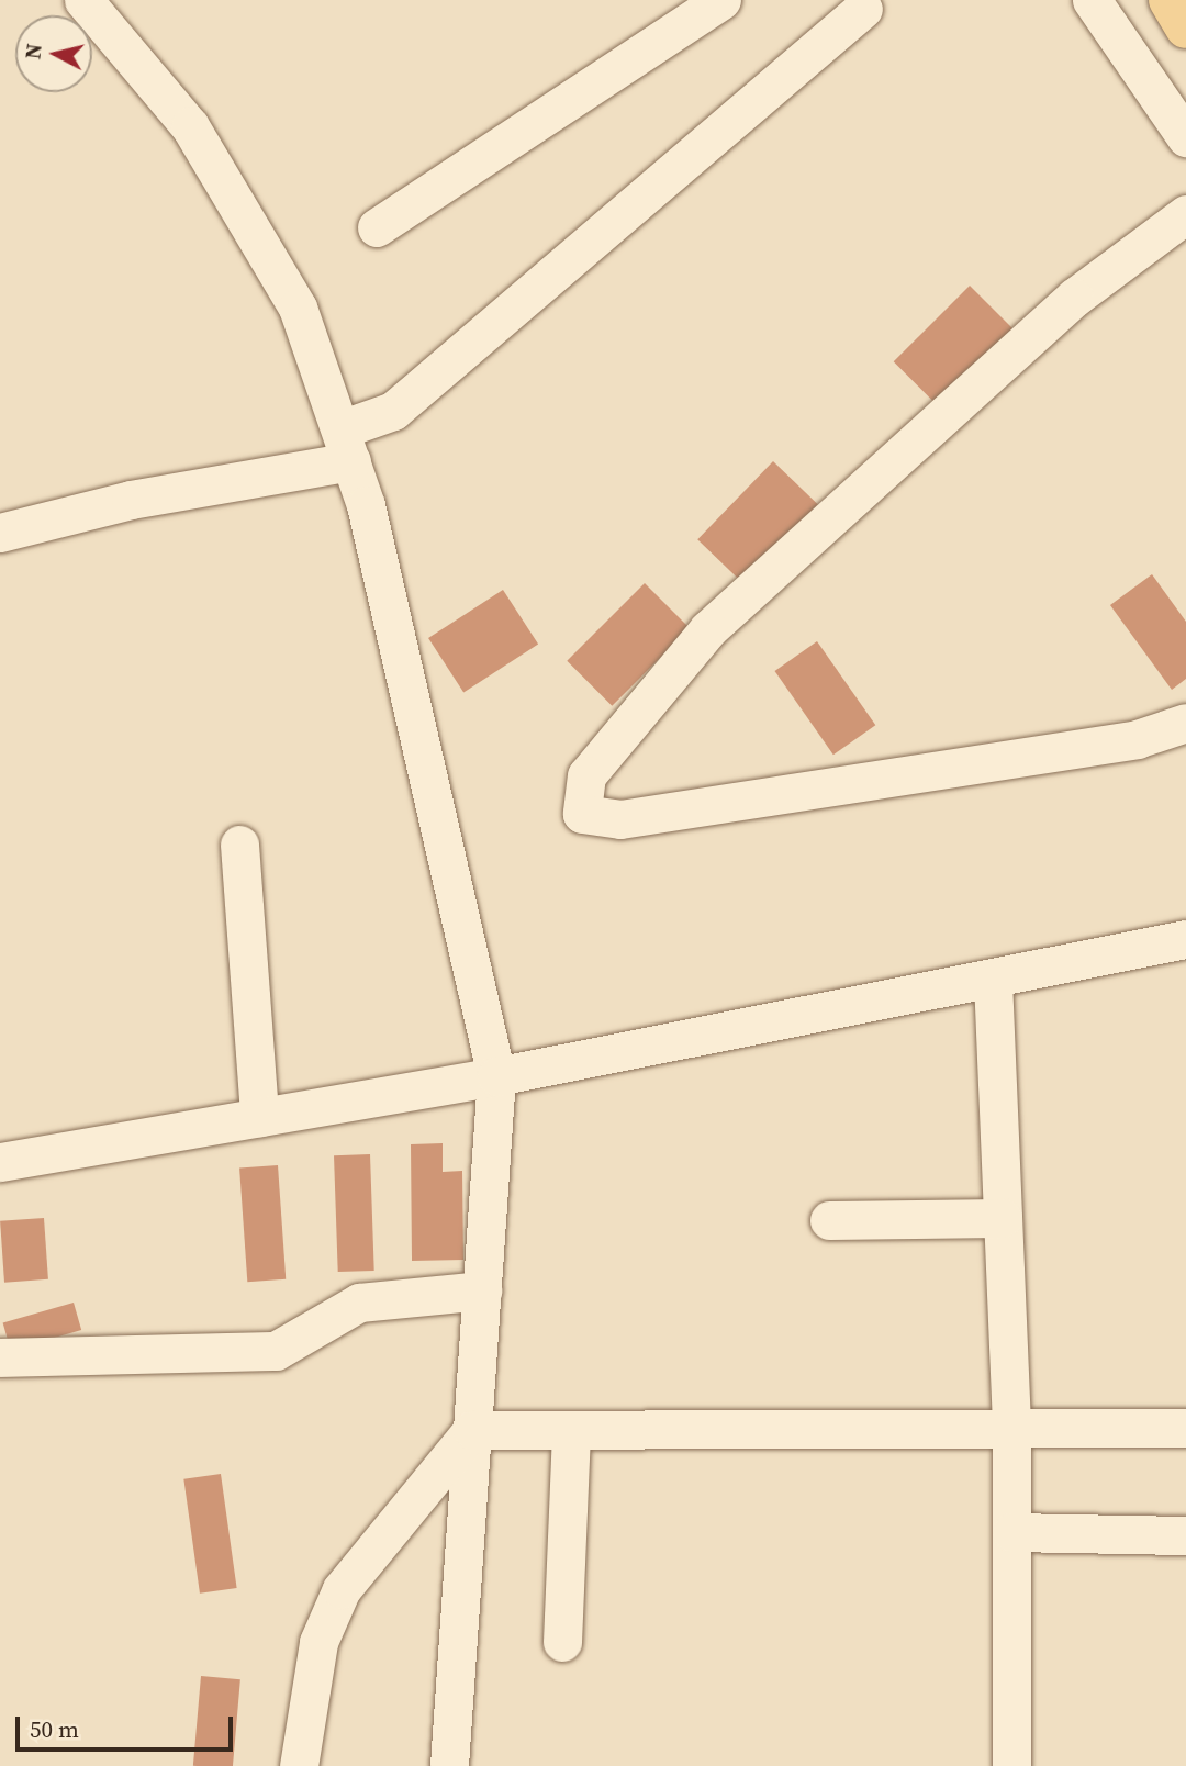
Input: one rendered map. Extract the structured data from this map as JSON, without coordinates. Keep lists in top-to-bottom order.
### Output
{
  "scale_bar": "50 m",
  "north": "left"
}
